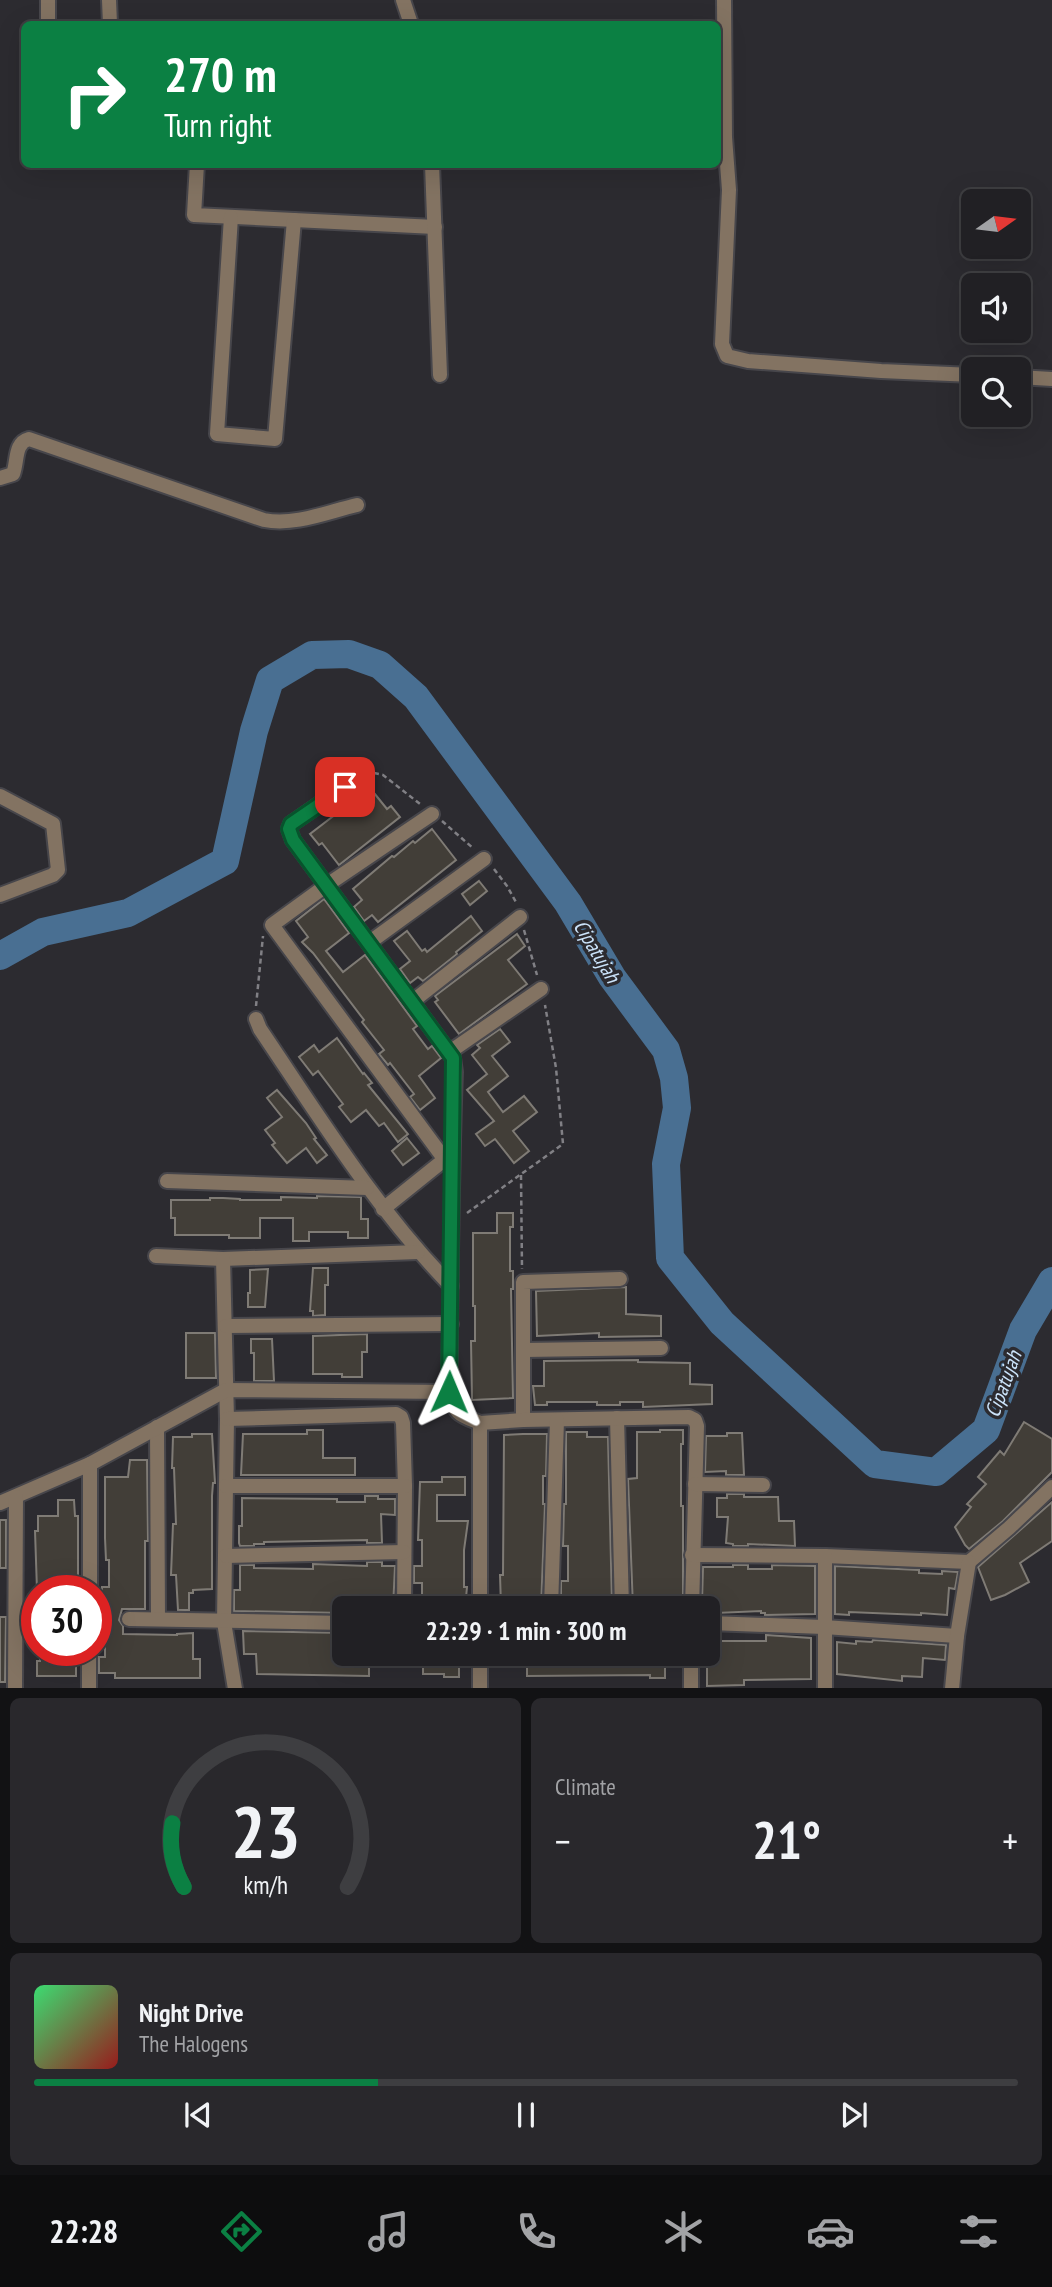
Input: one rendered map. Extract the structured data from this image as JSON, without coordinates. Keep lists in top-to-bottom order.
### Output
{
  "water": ["Cipatujah"],
  "north": "right",
  "page": {
    "turn": ["270 m", "Turn right"],
    "limit": "30",
    "trip": "22:29 · 1 min · 300 m",
    "tile": "Climate",
    "heat": ["−", "21°", "+"],
    "song": ["Night Drive", "The Halogens"],
    "tabs": "22:28",
    "gauge": ["23", "km/h"]
  }
}
